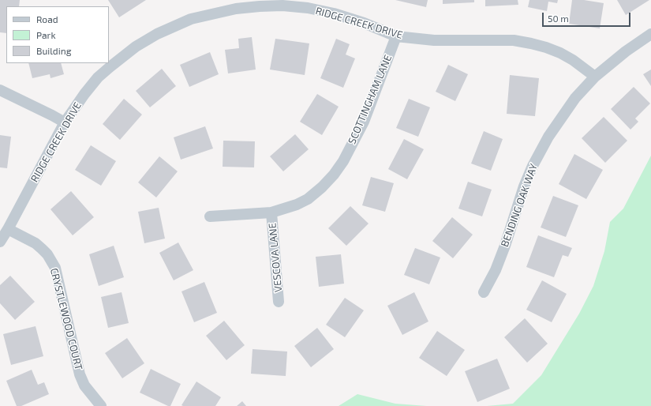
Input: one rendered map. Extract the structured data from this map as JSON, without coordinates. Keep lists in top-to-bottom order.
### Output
{
  "streets": {
    "street": [
      "RIDGE CREEK DRIVE",
      "SCOTTINGHAM LANE",
      "BENDING OAK WAY",
      "VESCOVA LANE",
      "CRYSTLEWOOD COURT"
    ]
  },
  "crossings": [
    ["RIDGE CREEK DRIVE", "SCOTTINGHAM LANE"],
    ["RIDGE CREEK DRIVE", "BENDING OAK WAY"],
    ["RIDGE CREEK DRIVE", "CRYSTLEWOOD COURT"],
    ["SCOTTINGHAM LANE", "VESCOVA LANE"]
  ],
  "legend": ["Road", "Park", "Building"],
  "scale_bar": "50 m"
}
